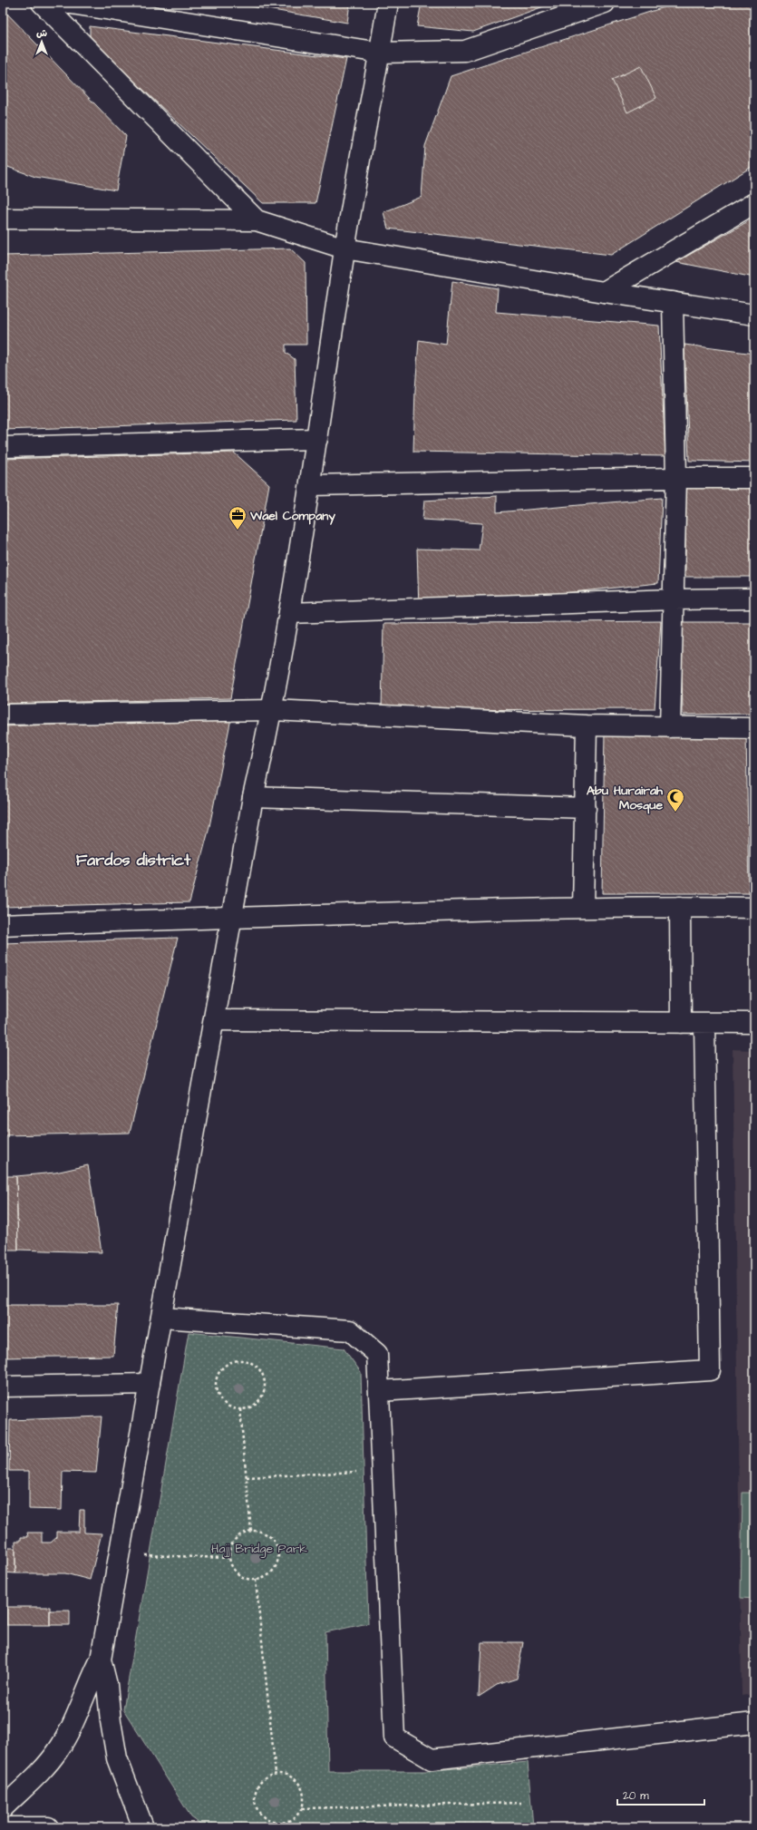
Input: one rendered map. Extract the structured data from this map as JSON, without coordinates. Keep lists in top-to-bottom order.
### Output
{
  "districts": ["Fardos district"],
  "parks": ["Hajj Bridge Park"],
  "places": {
    "office": ["Wael Company"],
    "mosque": ["Abu Hurairah Mosque"]
  },
  "scale_bar": "20 m",
  "north": "top"
}
